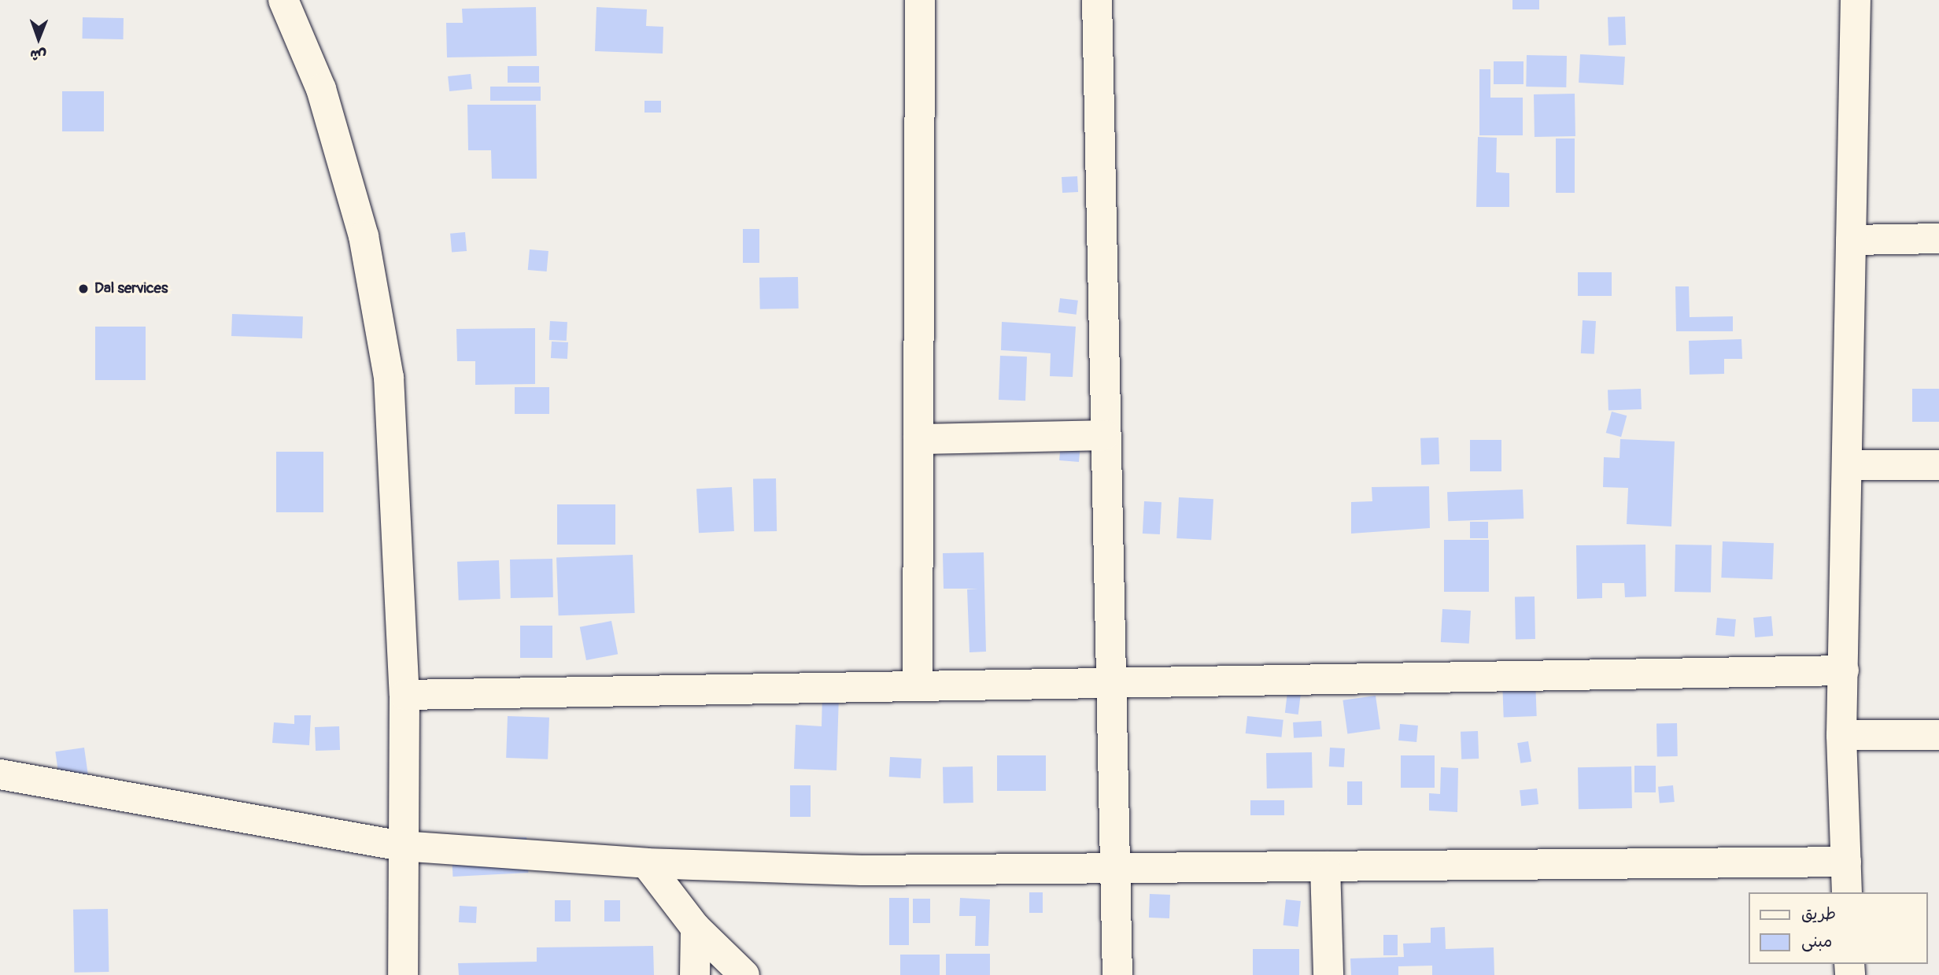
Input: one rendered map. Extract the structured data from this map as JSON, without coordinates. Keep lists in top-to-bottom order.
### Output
{
  "places": ["Dal services"],
  "legend": ["طريق", "مبنى"],
  "north": "bottom"
}
